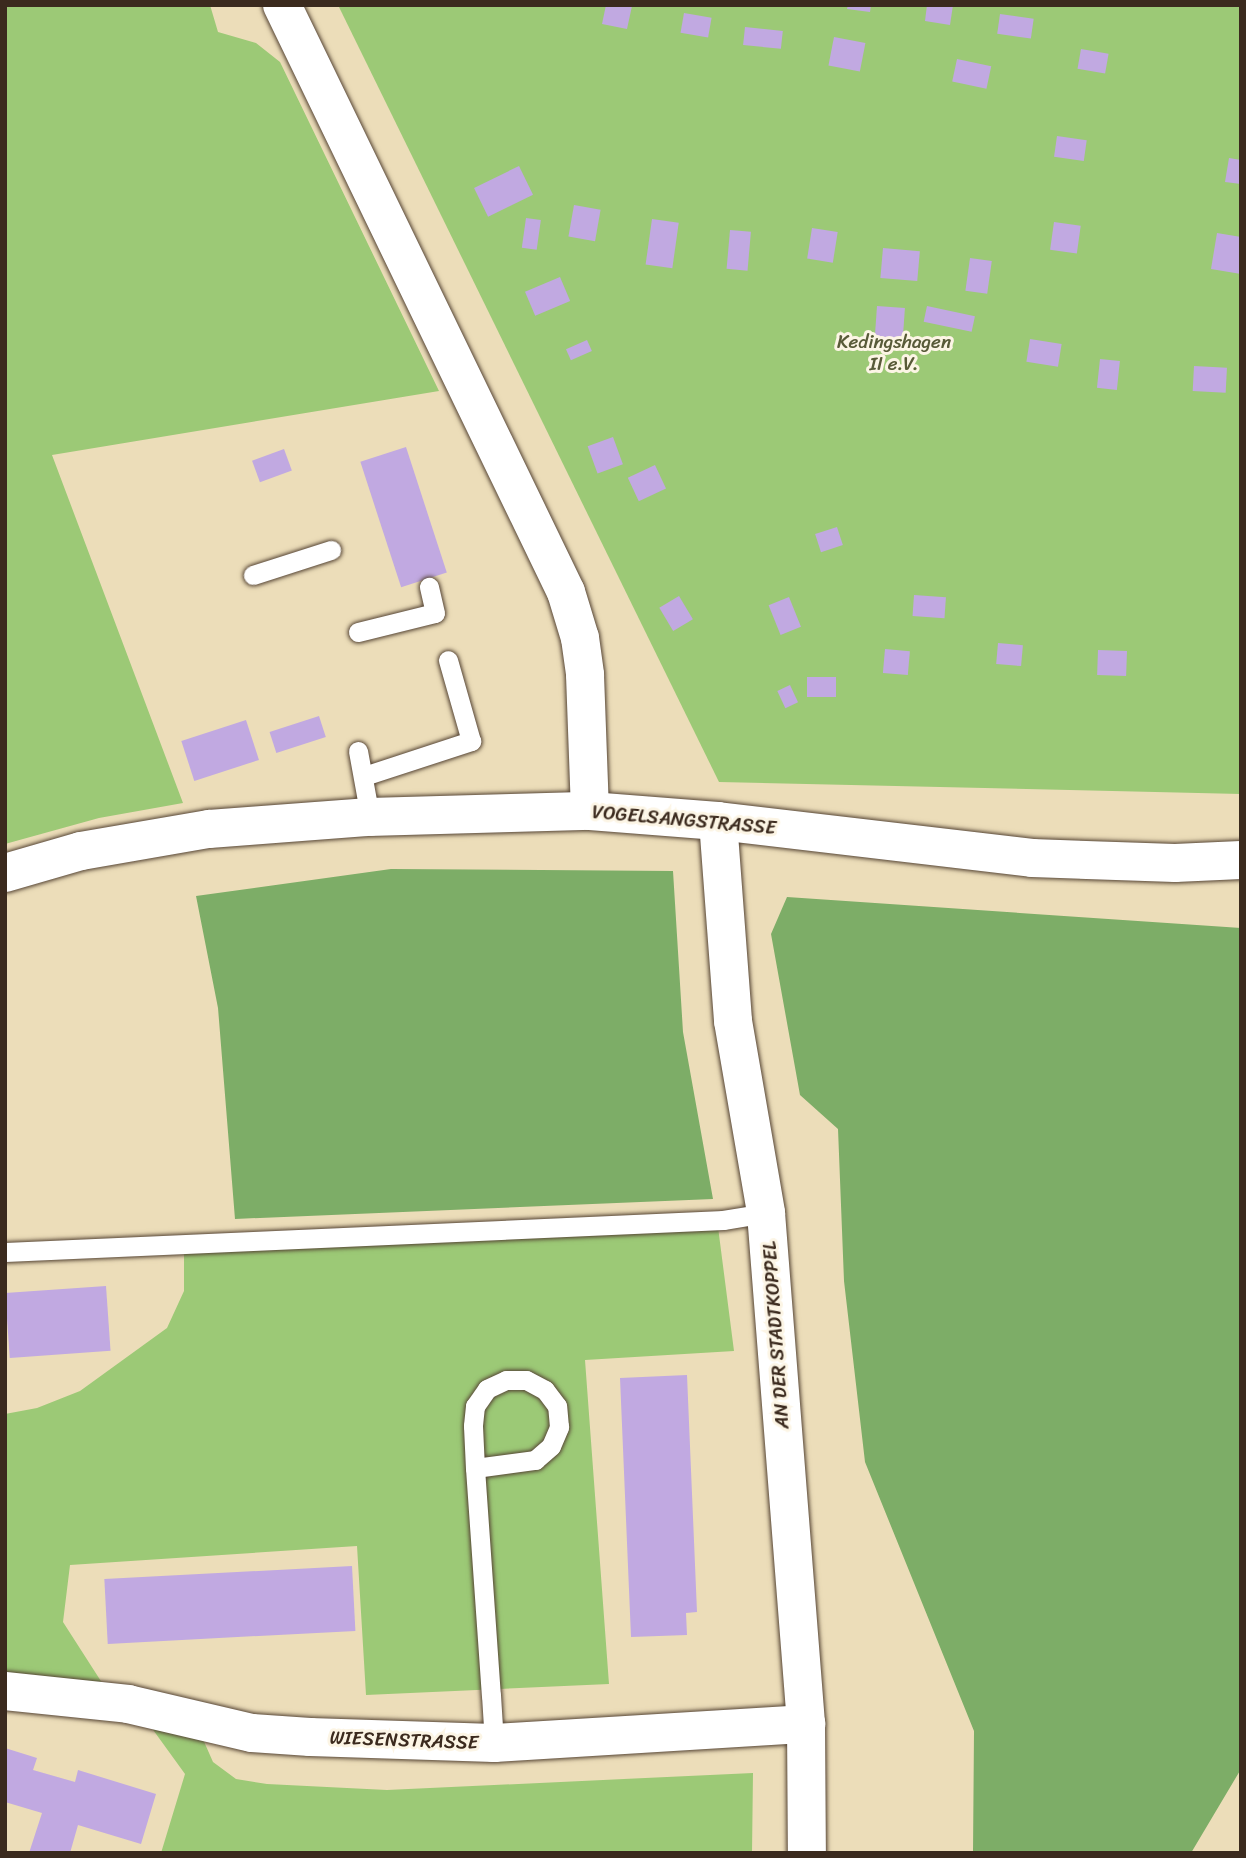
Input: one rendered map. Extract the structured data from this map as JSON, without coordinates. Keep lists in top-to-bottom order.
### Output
{
  "streets": {
    "street": ["VOGELSANGSTRASSE", "AN DER STADTKOPPEL", "WIESENSTRASSE"]
  },
  "crossings": [
    ["VOGELSANGSTRASSE", "AN DER STADTKOPPEL"],
    ["AN DER STADTKOPPEL", "WIESENSTRASSE"]
  ],
  "parks": ["Kedingshagen II e.V."]
}
